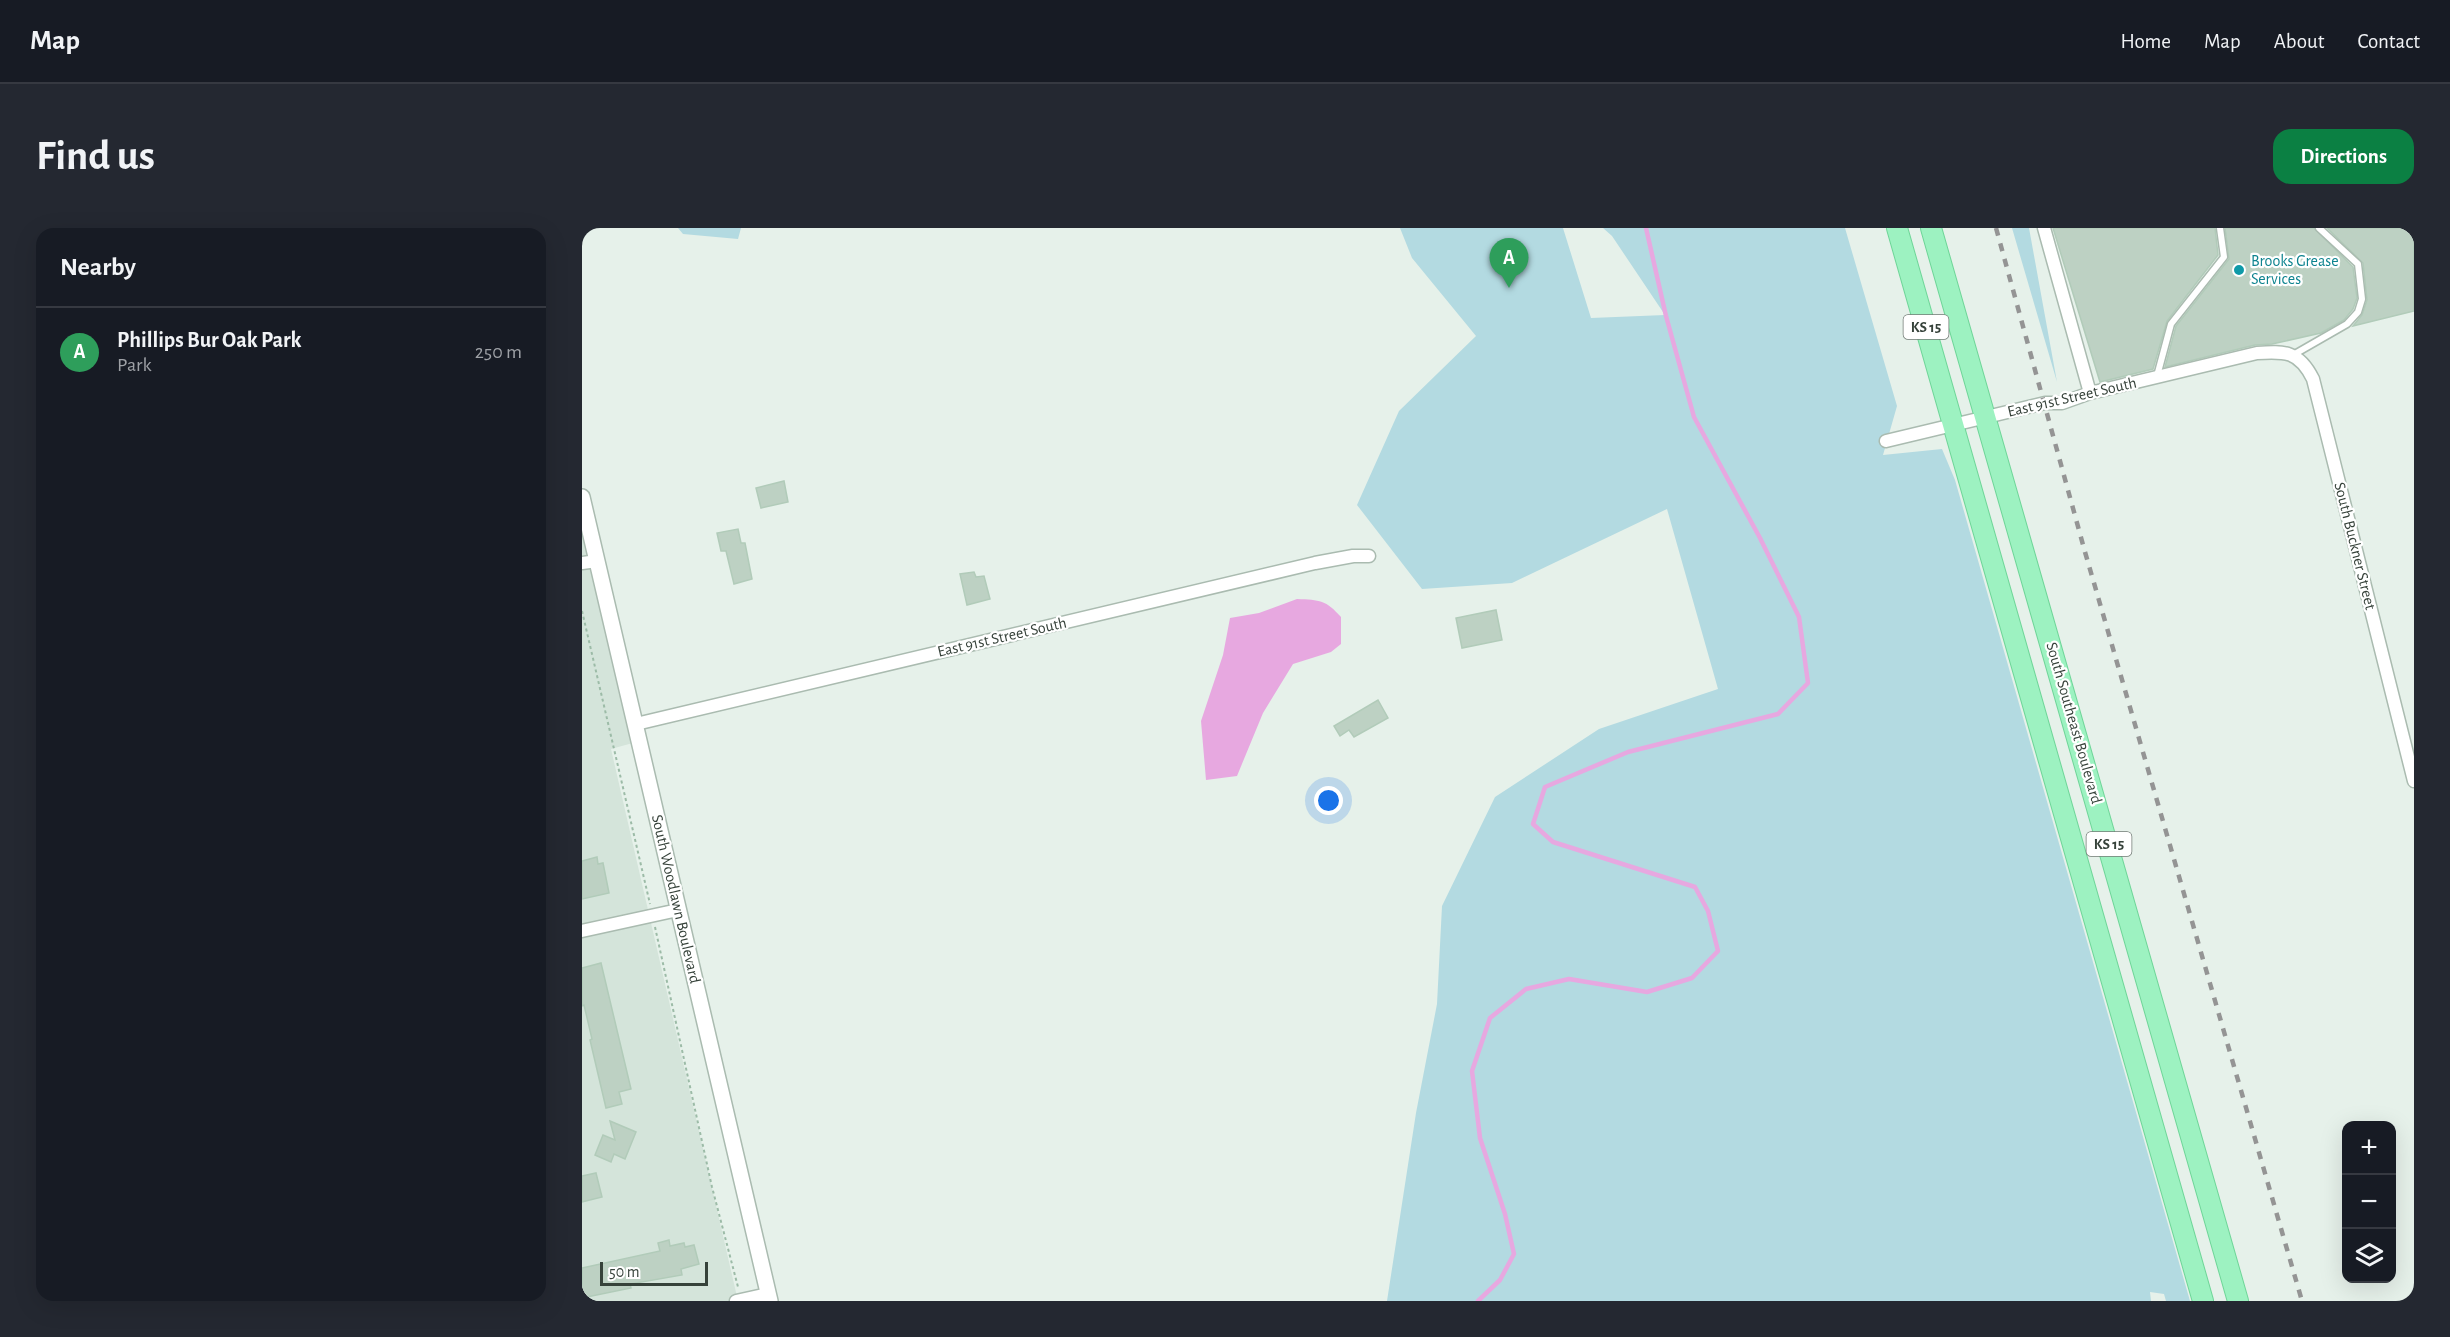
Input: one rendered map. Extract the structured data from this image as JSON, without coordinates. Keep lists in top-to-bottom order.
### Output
{
  "streets": {
    "main road": ["KS 15", "South Southeast Boulevard"],
    "street": ["East 91st Street South", "South Buckner Street", "South Woodlawn Boulevard"]
  },
  "crossings": [
    ["KS 15", "East 91st Street South"],
    ["KS 15", "South Southeast Boulevard"],
    ["East 91st Street South", "South Buckner Street"],
    ["East 91st Street South", "South Southeast Boulevard"],
    ["East 91st Street South", "South Woodlawn Boulevard"]
  ],
  "places": ["Brooks Grease Services"],
  "scale_bar": "50 m",
  "page": {
    "header": "Map",
    "nav": [
      "Home",
      "Map",
      "About",
      "Contact"
    ],
    "buttons": "Directions",
    "title": "Find us",
    "heading": "Nearby",
    "pins": "A",
    "list": [
      {
        "mark": "A",
        "name": "Phillips Bur Oak Park",
        "note": "Park",
        "value": "250 m"
      }
    ],
    "map_buttons": ["+", "−"],
    "scale": "50 m"
  }
}
